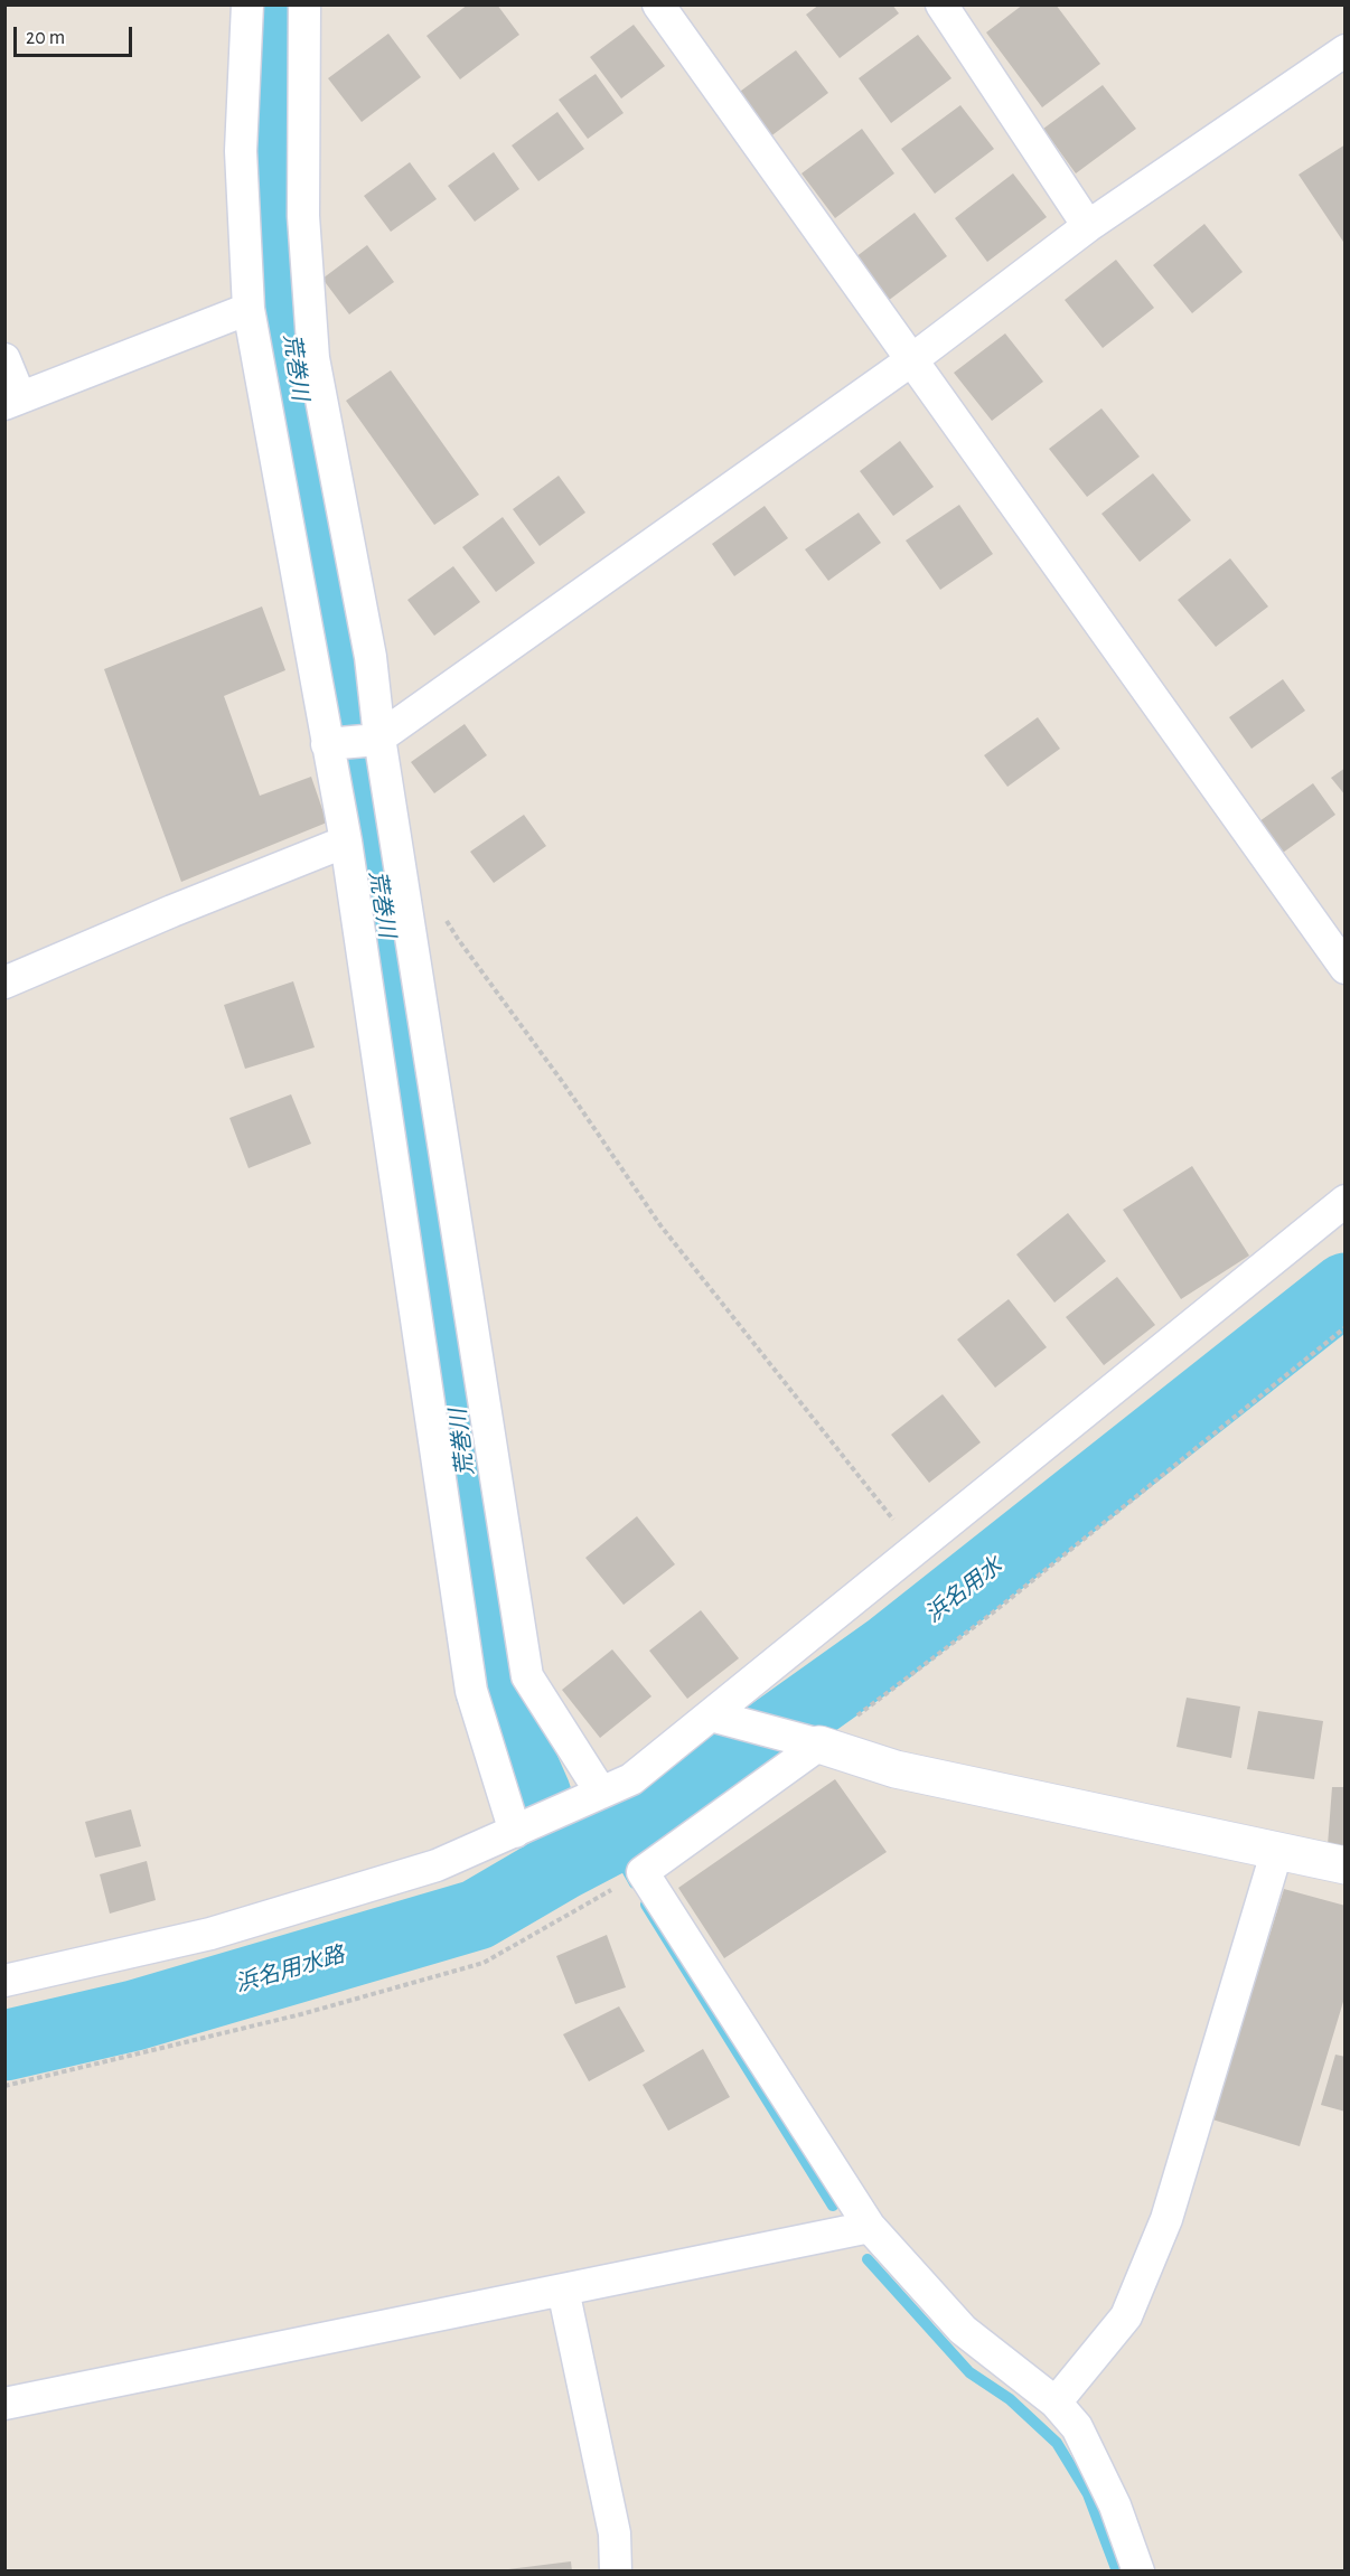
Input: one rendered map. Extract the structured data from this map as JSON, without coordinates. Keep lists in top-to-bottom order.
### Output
{
  "water": ["荒巻川", "浜名用水", "浜名用水路"],
  "scale_bar": "20 m"
}
